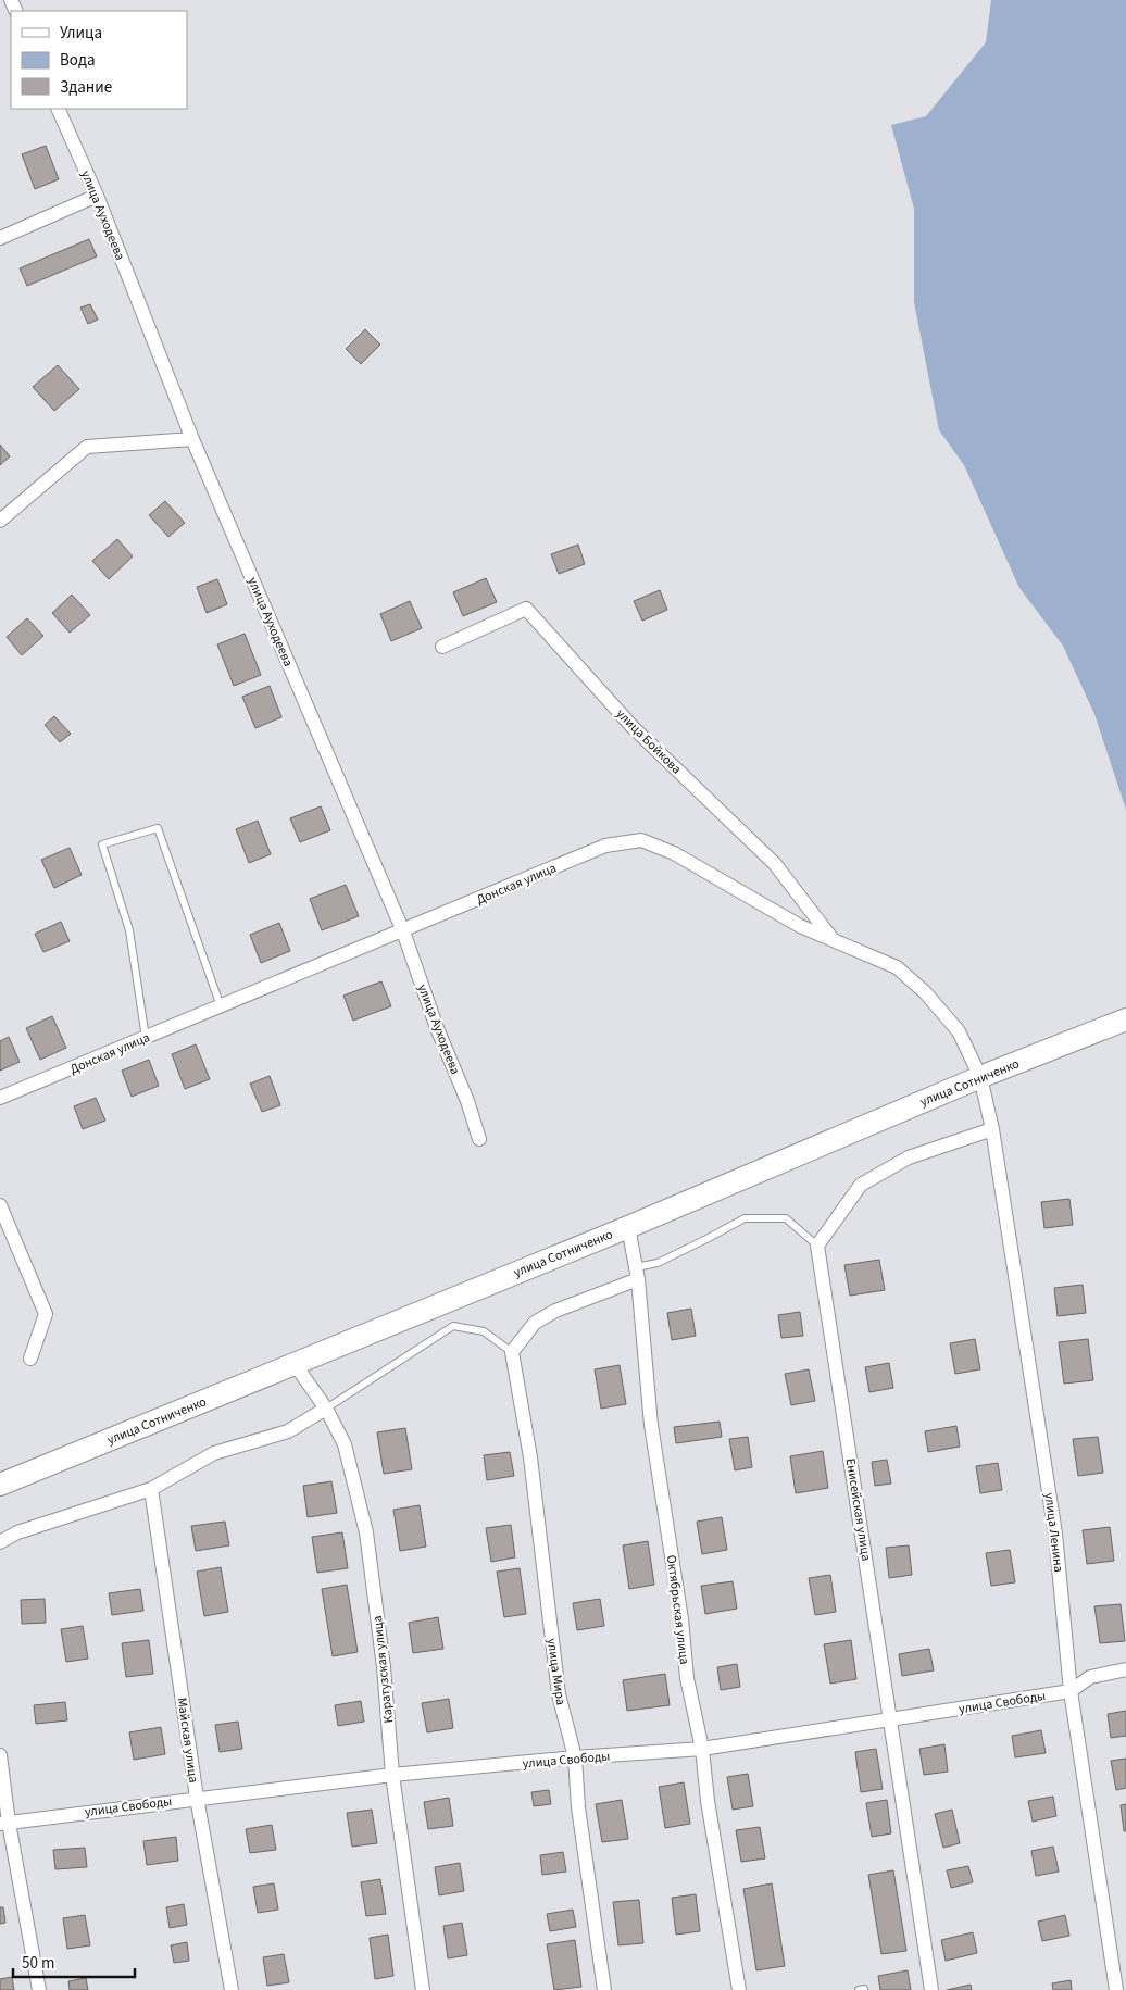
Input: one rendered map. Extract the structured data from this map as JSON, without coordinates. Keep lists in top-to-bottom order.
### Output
{
  "streets": {
    "main road": ["улица Сотниченко"],
    "street": [
      "улица Ауходеева",
      "улица Бойкова",
      "Донская улица",
      "Енисейская улица",
      "улица Ленина",
      "Октябрьская улица",
      "Каратузская улица",
      "улица Мира",
      "улица Свободы",
      "Майская улица"
    ]
  },
  "crossings": [
    ["улица Ауходеева", "Донская улица"],
    ["улица Бойкова", "Донская улица"],
    ["Донская улица", "улица Сотниченко"],
    ["Донская улица", "улица Ленина"],
    ["улица Сотниченко", "улица Ленина"],
    ["улица Сотниченко", "Октябрьская улица"],
    ["улица Сотниченко", "Каратузская улица"],
    ["Енисейская улица", "улица Свободы"],
    ["улица Ленина", "улица Свободы"],
    ["Октябрьская улица", "улица Свободы"],
    ["Каратузская улица", "улица Свободы"],
    ["улица Мира", "улица Свободы"],
    ["улица Свободы", "Майская улица"]
  ],
  "legend": ["Улица", "Вода", "Здание"],
  "scale_bar": "50 m"
}
